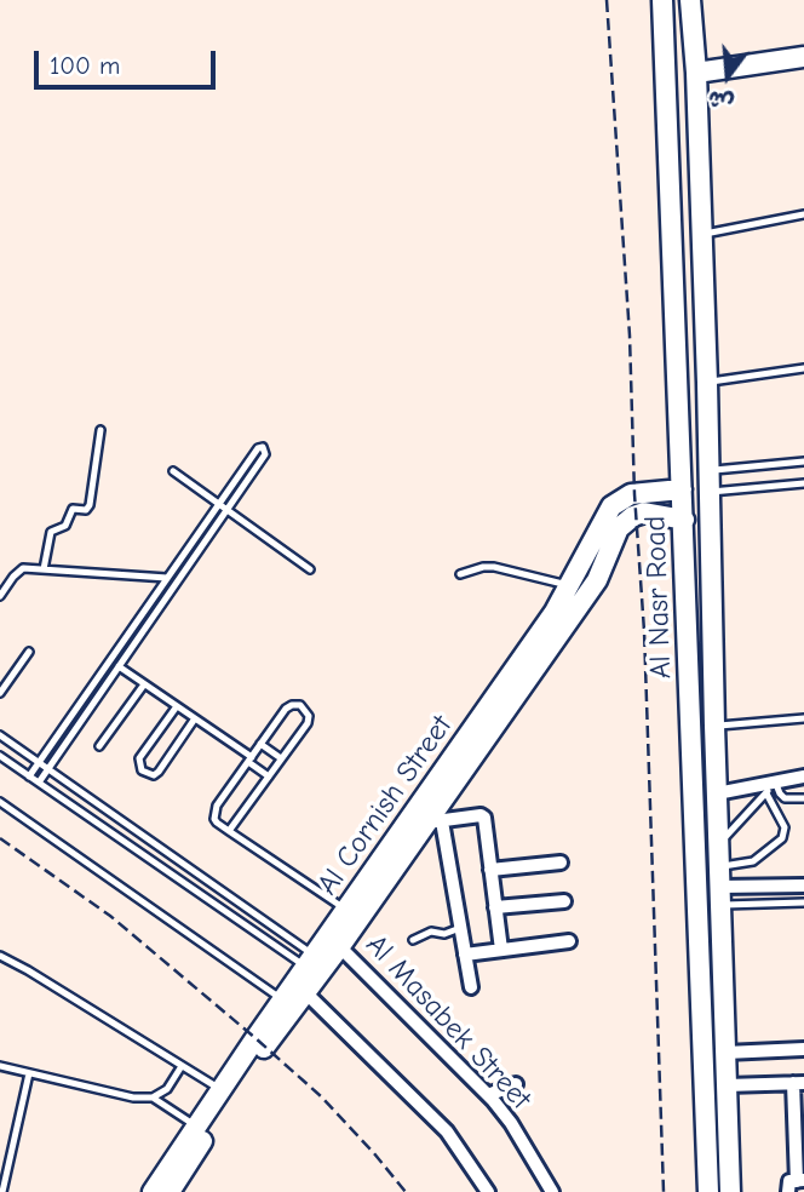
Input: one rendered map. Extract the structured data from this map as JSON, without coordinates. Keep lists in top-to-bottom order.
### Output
{
  "streets": {
    "main road": ["Al Nasr Road", "Al Cornish Street"],
    "street": ["Al Masabek Street"]
  },
  "crossings": [
    ["Al Nasr Road", "Al Cornish Street"],
    ["Al Cornish Street", "Al Masabek Street"]
  ],
  "scale_bar": "100 m",
  "north": "bottom"
}
